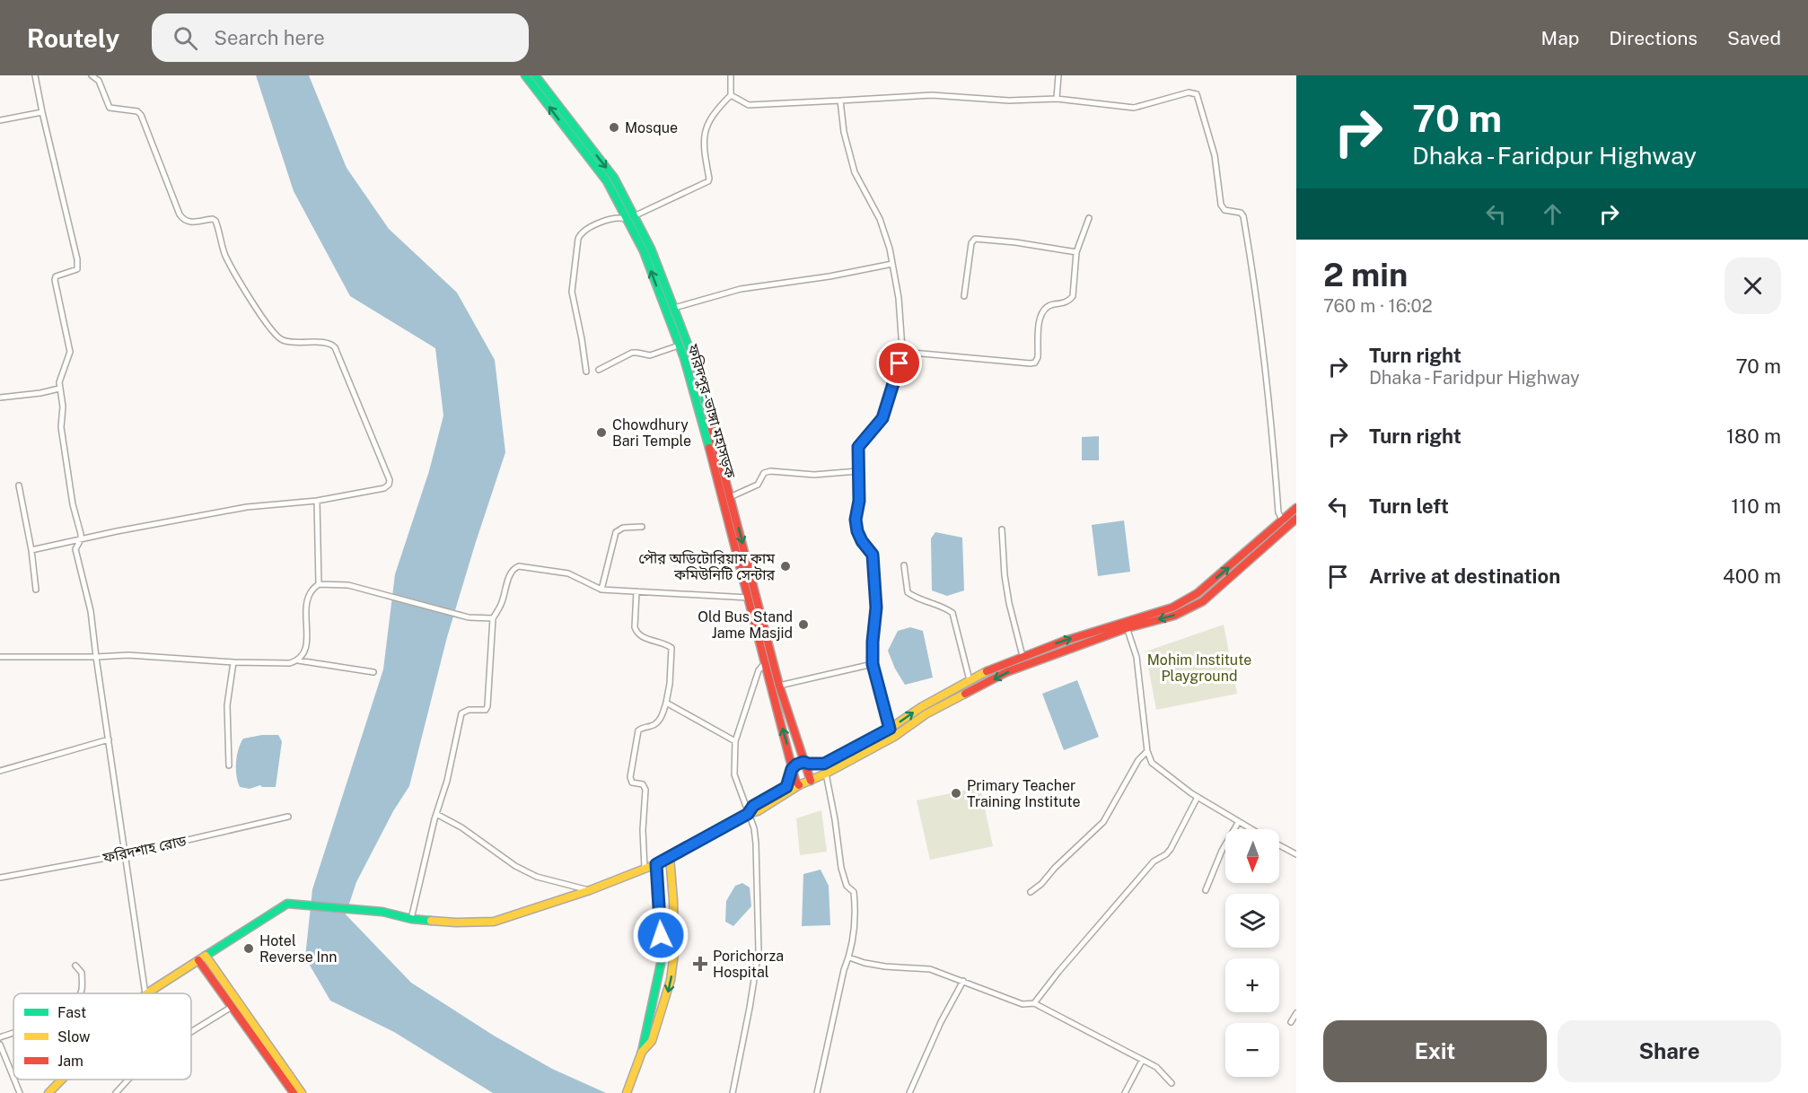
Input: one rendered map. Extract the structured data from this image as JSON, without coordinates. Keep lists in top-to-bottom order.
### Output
{
  "streets": {
    "main road": ["ফরিদপুর-ভাঙ্গা মহাসড়ক"],
    "street": ["ফরিদশাহ রোড"]
  },
  "parks": ["Mohim Institute Playground"],
  "places": {
    "other": [
      "Mosque",
      "Chowdhury Bari Temple",
      "পৌর অডিটোরিয়াম কাম কমিউনিটি সেন্টার",
      "Old Bus Stand Jame Masjid",
      "Primary Teacher Training Institute",
      "Hotel Reverse Inn"
    ],
    "health": ["Porichorza Hospital"]
  },
  "legend": ["Fast", "Slow", "Jam"],
  "north": "bottom",
  "page": {
    "header": "Routely",
    "search": "Search here",
    "nav": ["Map", "Directions", "Saved"],
    "turn": ["70 m", "Dhaka - Faridpur Highway"],
    "heading": ["2 min", "760 m · 16:02"],
    "list": [
      {
        "name": "Turn right",
        "note": "Dhaka - Faridpur Highway",
        "value": "70 m"
      },
      {
        "name": "Turn right",
        "value": "180 m"
      },
      {
        "name": "Turn left",
        "value": "110 m"
      },
      {
        "name": "Arrive at destination",
        "value": "400 m"
      }
    ],
    "map_buttons": ["+", "−"],
    "buttons": ["Exit", "Share"]
  }
}
